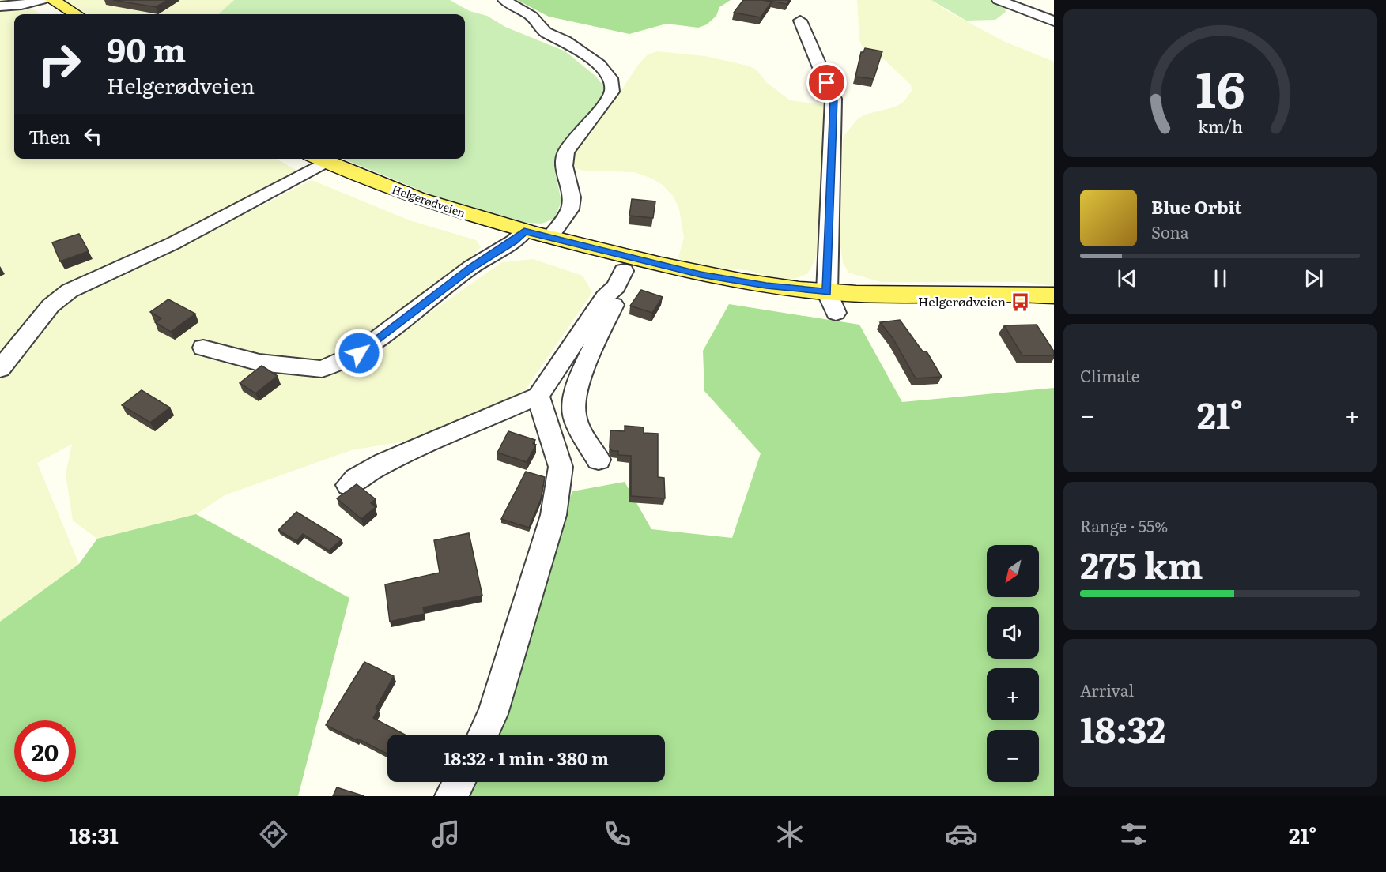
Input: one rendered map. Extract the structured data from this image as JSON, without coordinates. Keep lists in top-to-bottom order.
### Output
{
  "streets": {
    "main road": ["Helgerødveien"]
  },
  "places": {
    "bus stop": ["Helgerødveien"]
  },
  "north": "bottom left",
  "page": {
    "turn": ["90 m", "Helgerødveien"],
    "then": "Then",
    "song": ["Blue Orbit", "Sona"],
    "tile": [
      "Climate",
      ["Range · 55%", "275 km"],
      ["Arrival", "18:32"]
    ],
    "heat": ["−", "21°", "+"],
    "map_buttons": ["+", "−"],
    "limit": "20",
    "trip": "18:32 · 1 min · 380 m",
    "tabs": ["18:31", "21°"],
    "gauge": ["16", "km/h"]
  }
}
